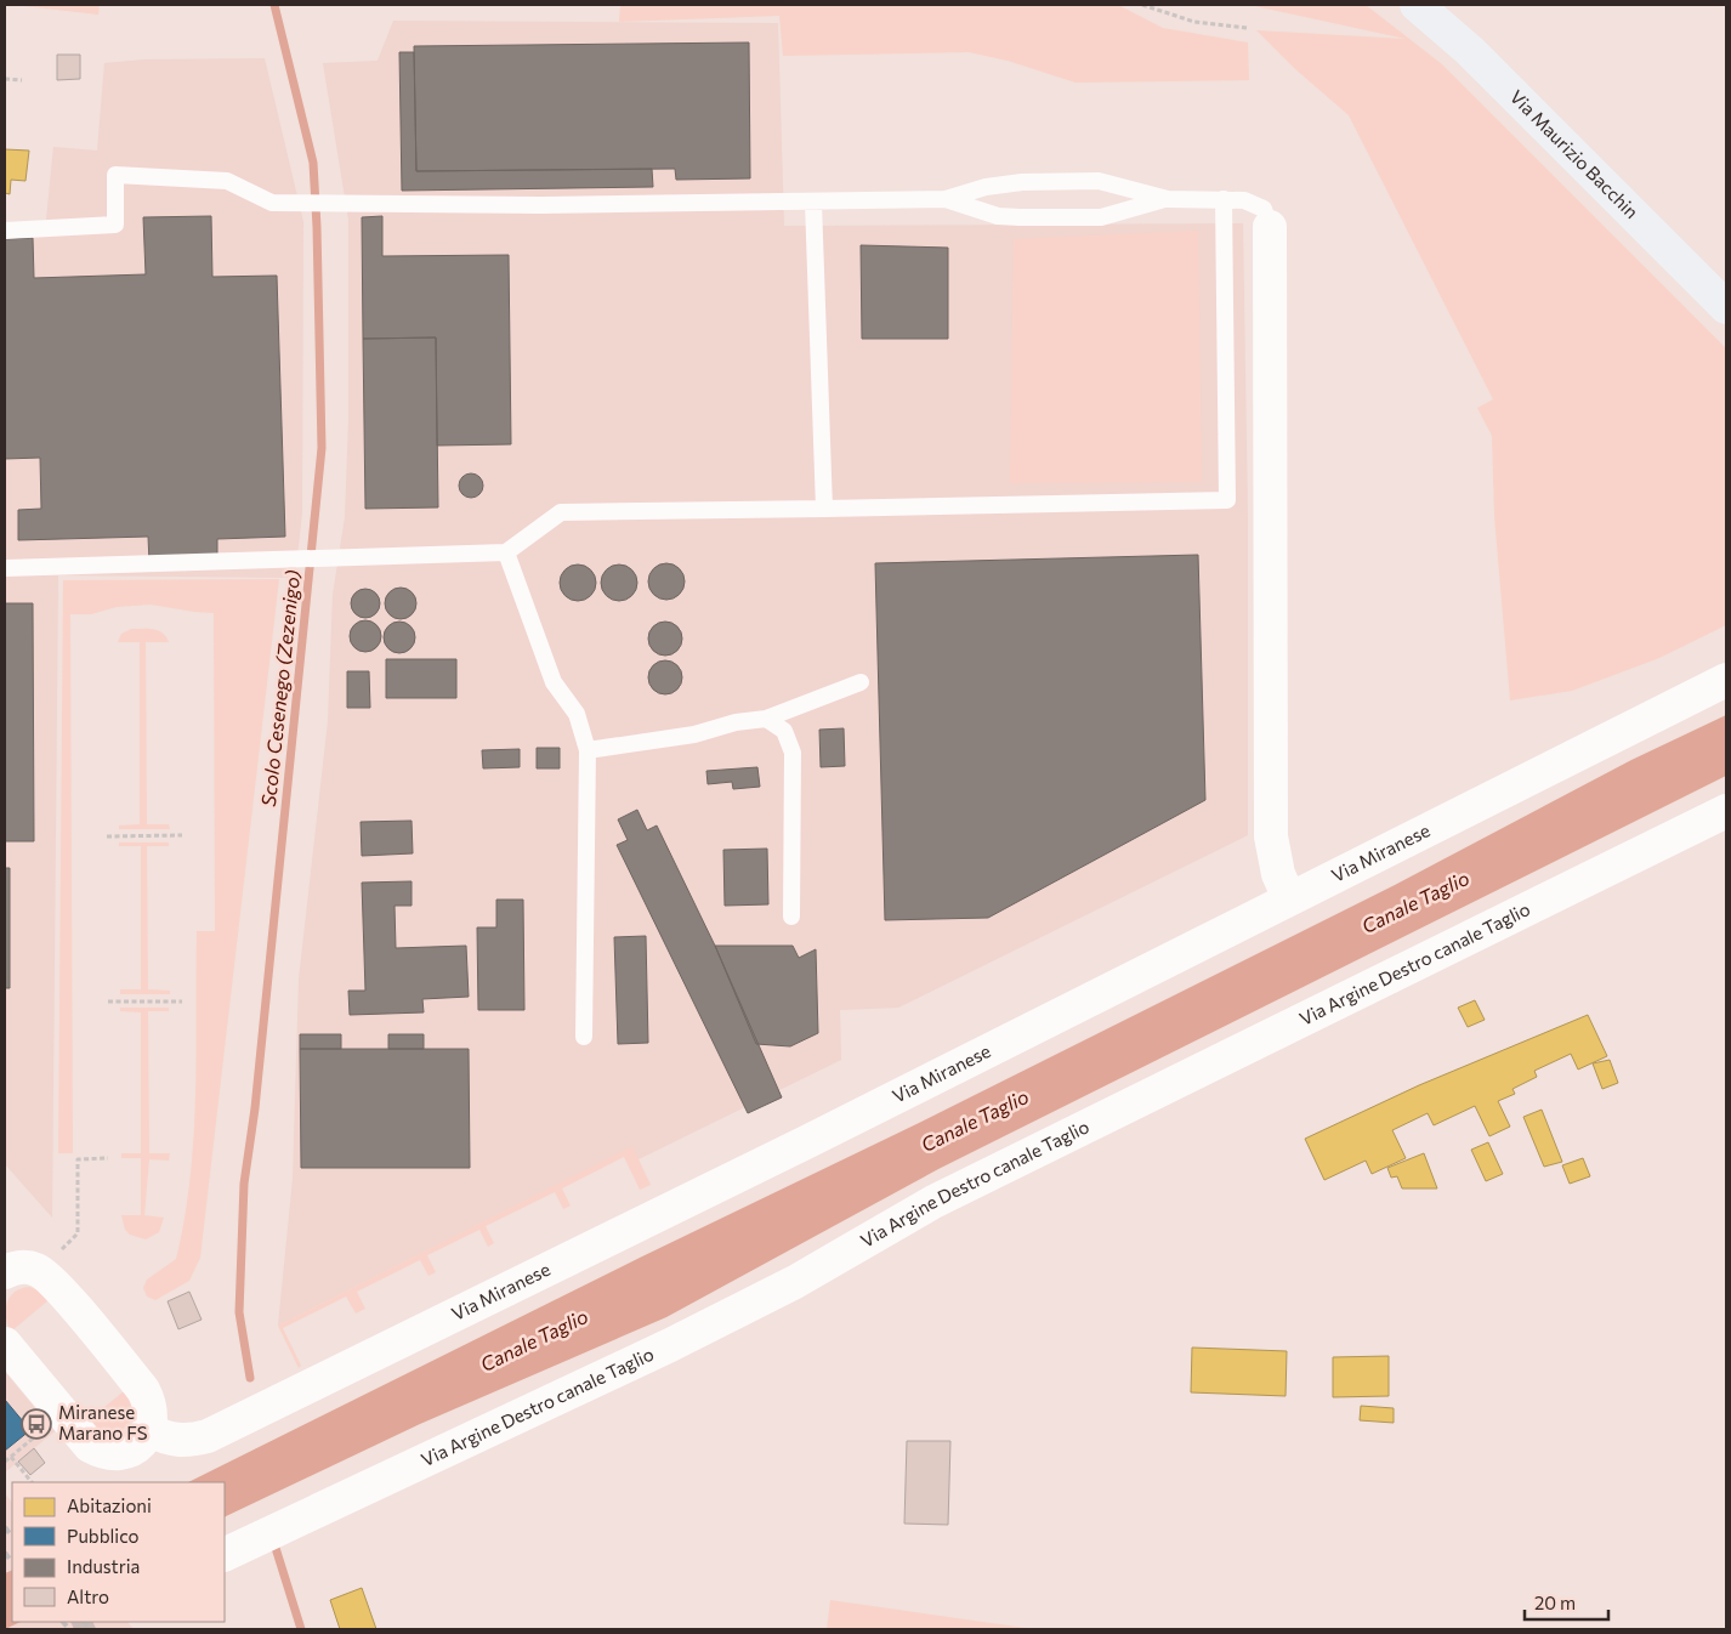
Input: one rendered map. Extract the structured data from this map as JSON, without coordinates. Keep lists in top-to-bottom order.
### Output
{
  "streets": {
    "main road": ["Via Maurizio Bacchin"],
    "street": ["Via Miranese", "Via Argine Destro canale Taglio"]
  },
  "water": ["Scolo Cesenego (Zezenigo)", "Canale Taglio"],
  "places": {
    "bus stop": ["Miranese Marano FS"]
  },
  "legend": [
    "Abitazioni",
    "Pubblico",
    "Industria",
    "Altro"
  ],
  "scale_bar": "20 m"
}
